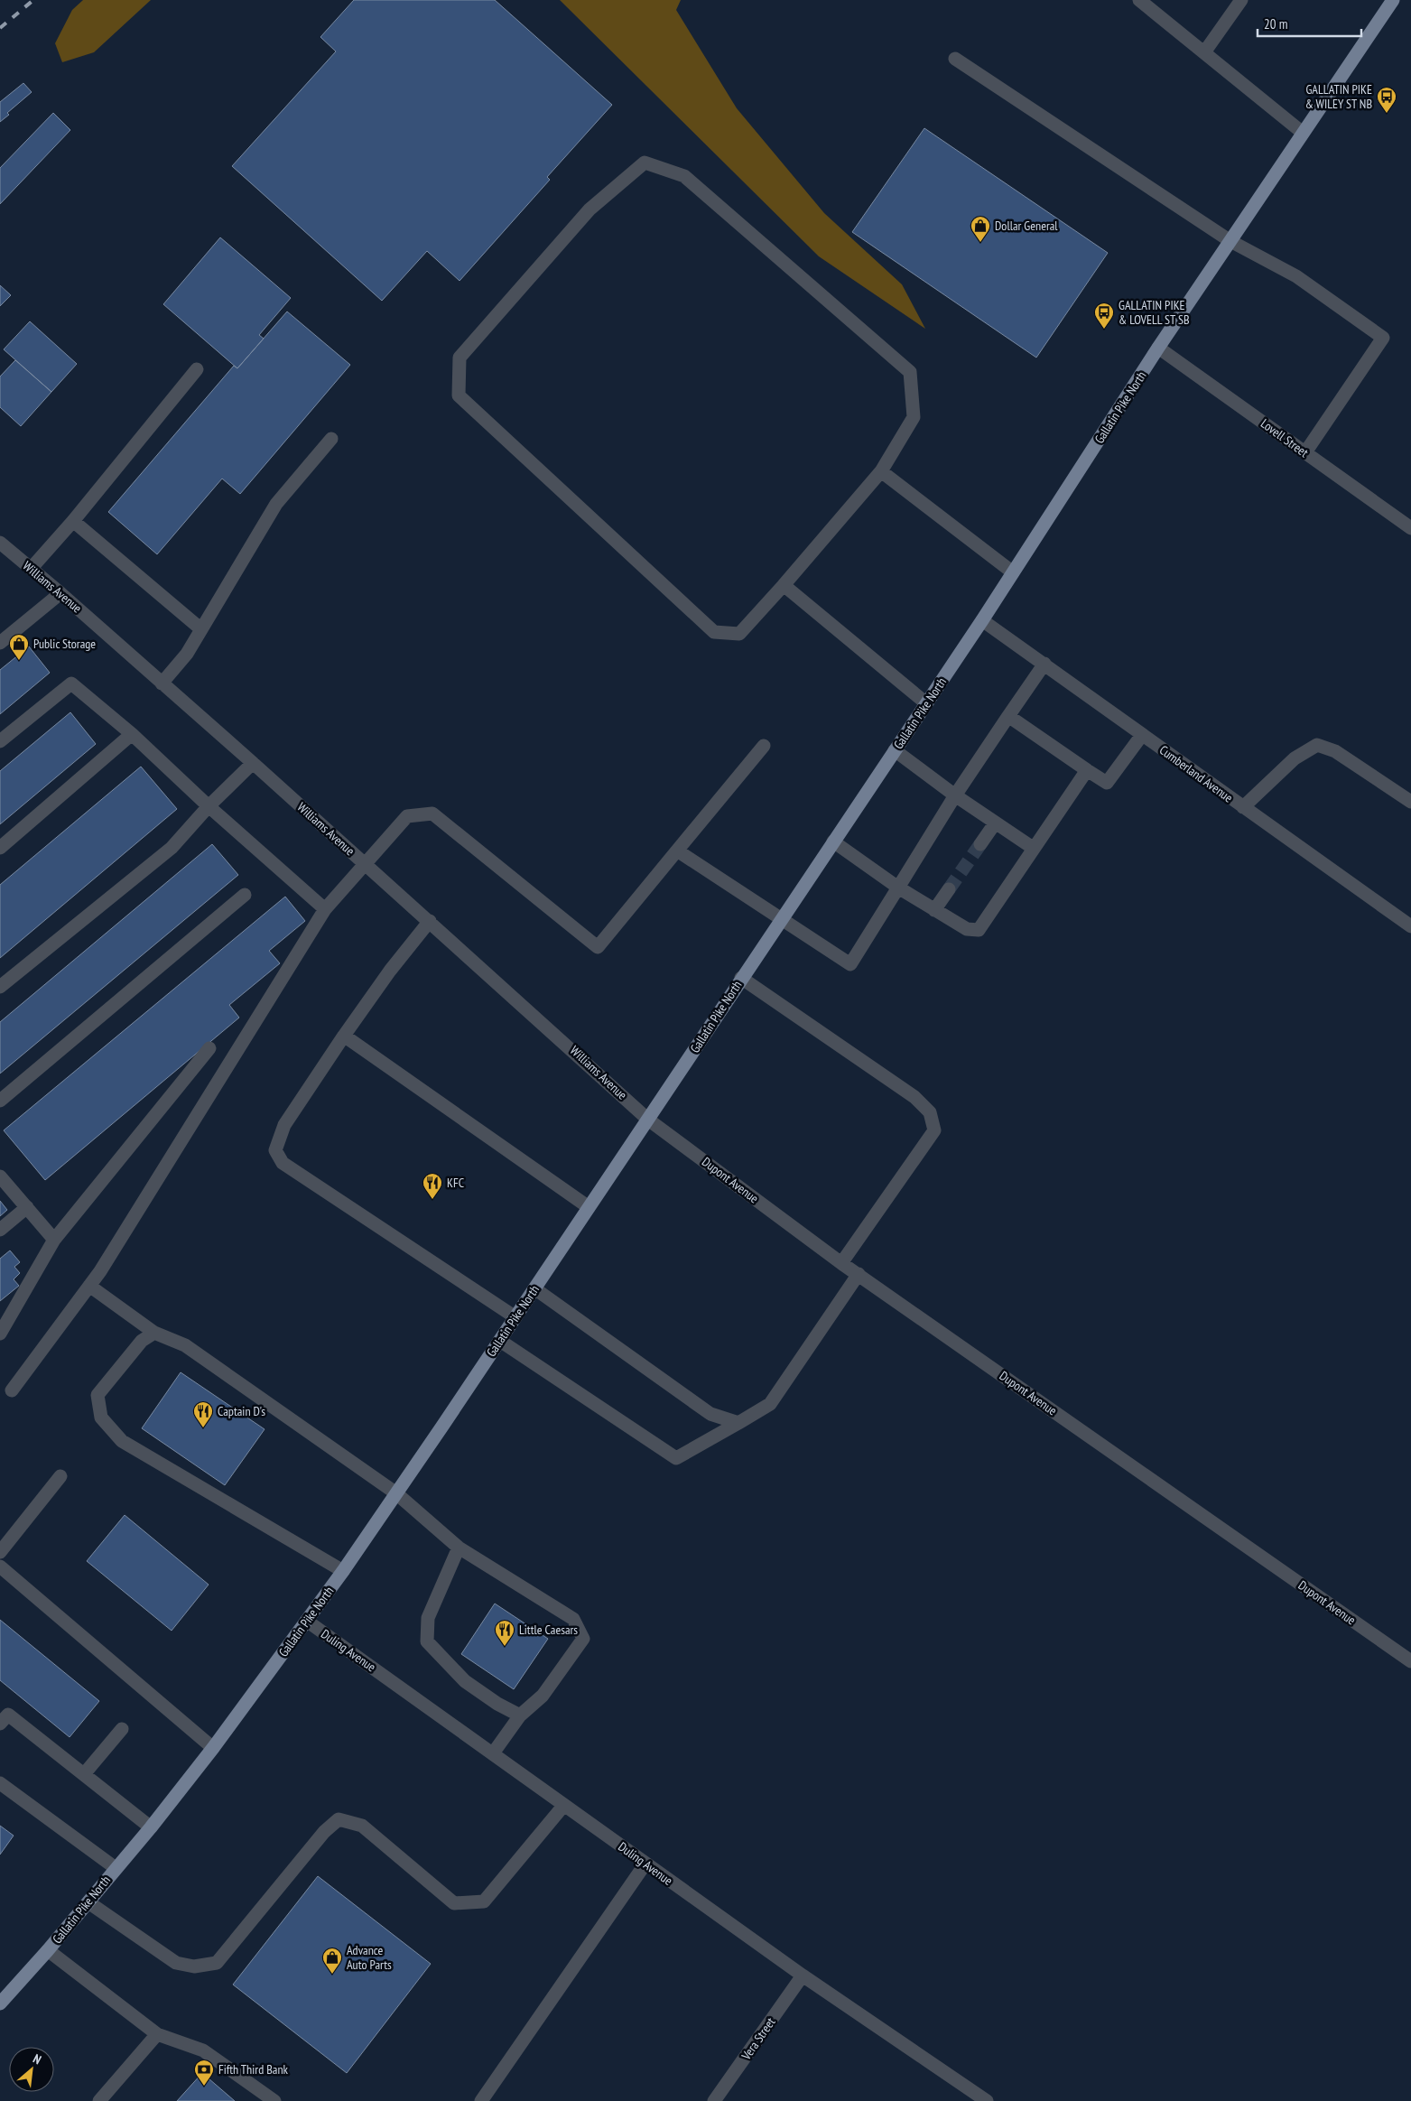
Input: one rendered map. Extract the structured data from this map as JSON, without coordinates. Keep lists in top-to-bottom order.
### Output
{
  "streets": {
    "main road": ["Gallatin Pike North"],
    "street": [
      "Lovell Street",
      "Williams Avenue",
      "Cumberland Avenue",
      "Dupont Avenue",
      "Duling Avenue",
      "Vera Street"
    ]
  },
  "crossings": [
    ["Gallatin Pike North", "Lovell Street"],
    ["Gallatin Pike North", "Williams Avenue"],
    ["Gallatin Pike North", "Cumberland Avenue"],
    ["Gallatin Pike North", "Dupont Avenue"],
    ["Gallatin Pike North", "Duling Avenue"],
    ["Williams Avenue", "Dupont Avenue"],
    ["Duling Avenue", "Vera Street"]
  ],
  "places": {
    "bus stop": ["GALLATIN PIKE & WILEY ST NB", "GALLATIN PIKE & LOVELL ST SB"],
    "shop": ["Dollar General", "Public Storage", "Advance Auto Parts"],
    "restaurant": ["KFC", "Captain D's", "Little Caesars"],
    "bank": ["Fifth Third Bank"]
  },
  "scale_bar": "20 m",
  "north": "top right"
}
